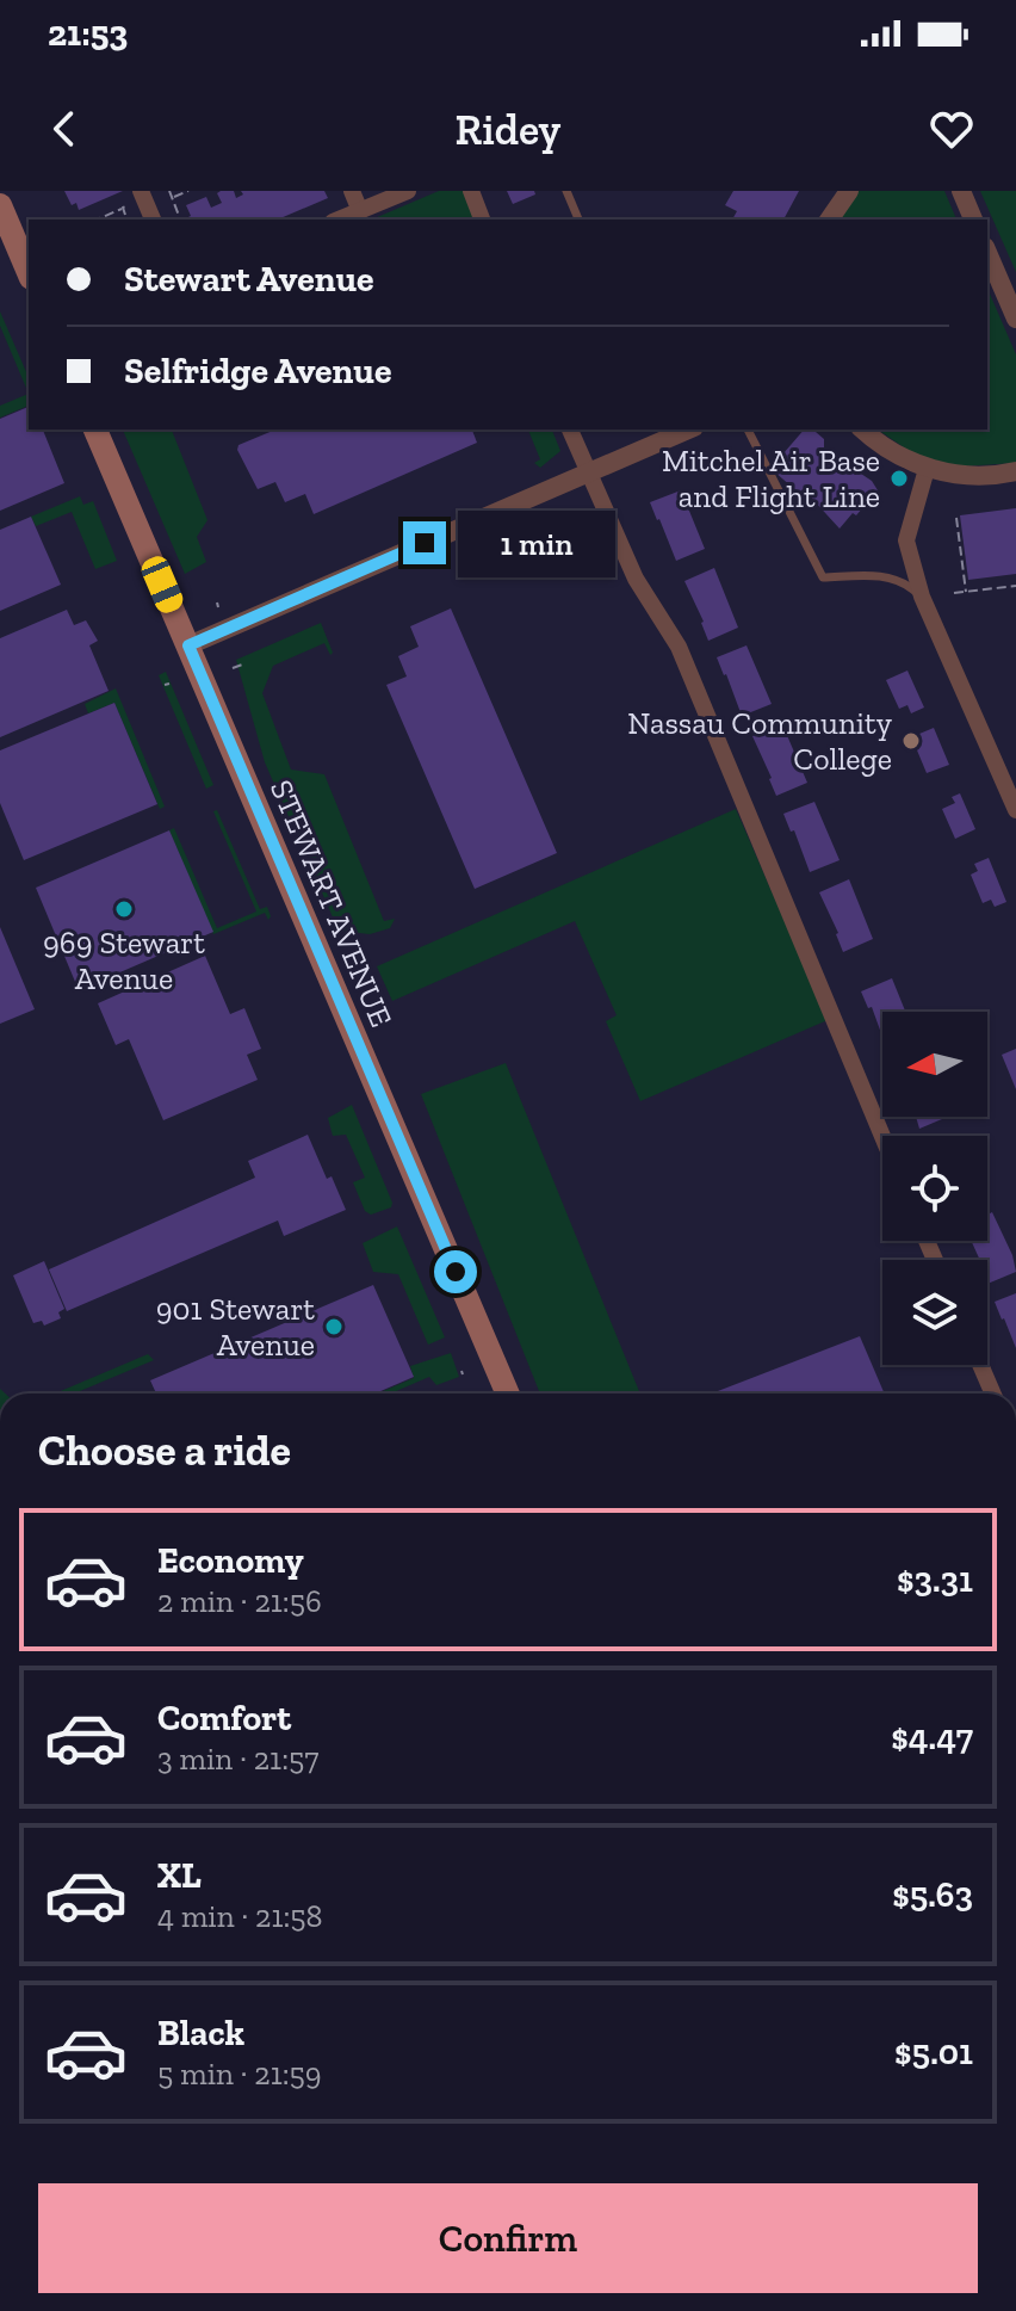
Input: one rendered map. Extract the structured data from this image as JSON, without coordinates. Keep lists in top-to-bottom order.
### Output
{
  "streets": {
    "main road": ["STEWART AVENUE"]
  },
  "places": [
    "Mitchel Air Base and Flight Line",
    "Nassau Community College",
    "969 Stewart Avenue",
    "901 Stewart Avenue"
  ],
  "north": "left",
  "page": {
    "status": "21:53",
    "header": "Ridey",
    "banner": ["Stewart Avenue", "Selfridge Avenue"],
    "bubble": "1 min",
    "heading": "Choose a ride",
    "list": [
      {
        "name": "Economy",
        "note": "2 min · 21:56",
        "value": "$3.31"
      },
      {
        "name": "Comfort",
        "note": "3 min · 21:57",
        "value": "$4.47"
      },
      {
        "name": "XL",
        "note": "4 min · 21:58",
        "value": "$5.63"
      },
      {
        "name": "Black",
        "note": "5 min · 21:59",
        "value": "$5.01"
      }
    ],
    "buttons": "Confirm"
  }
}
